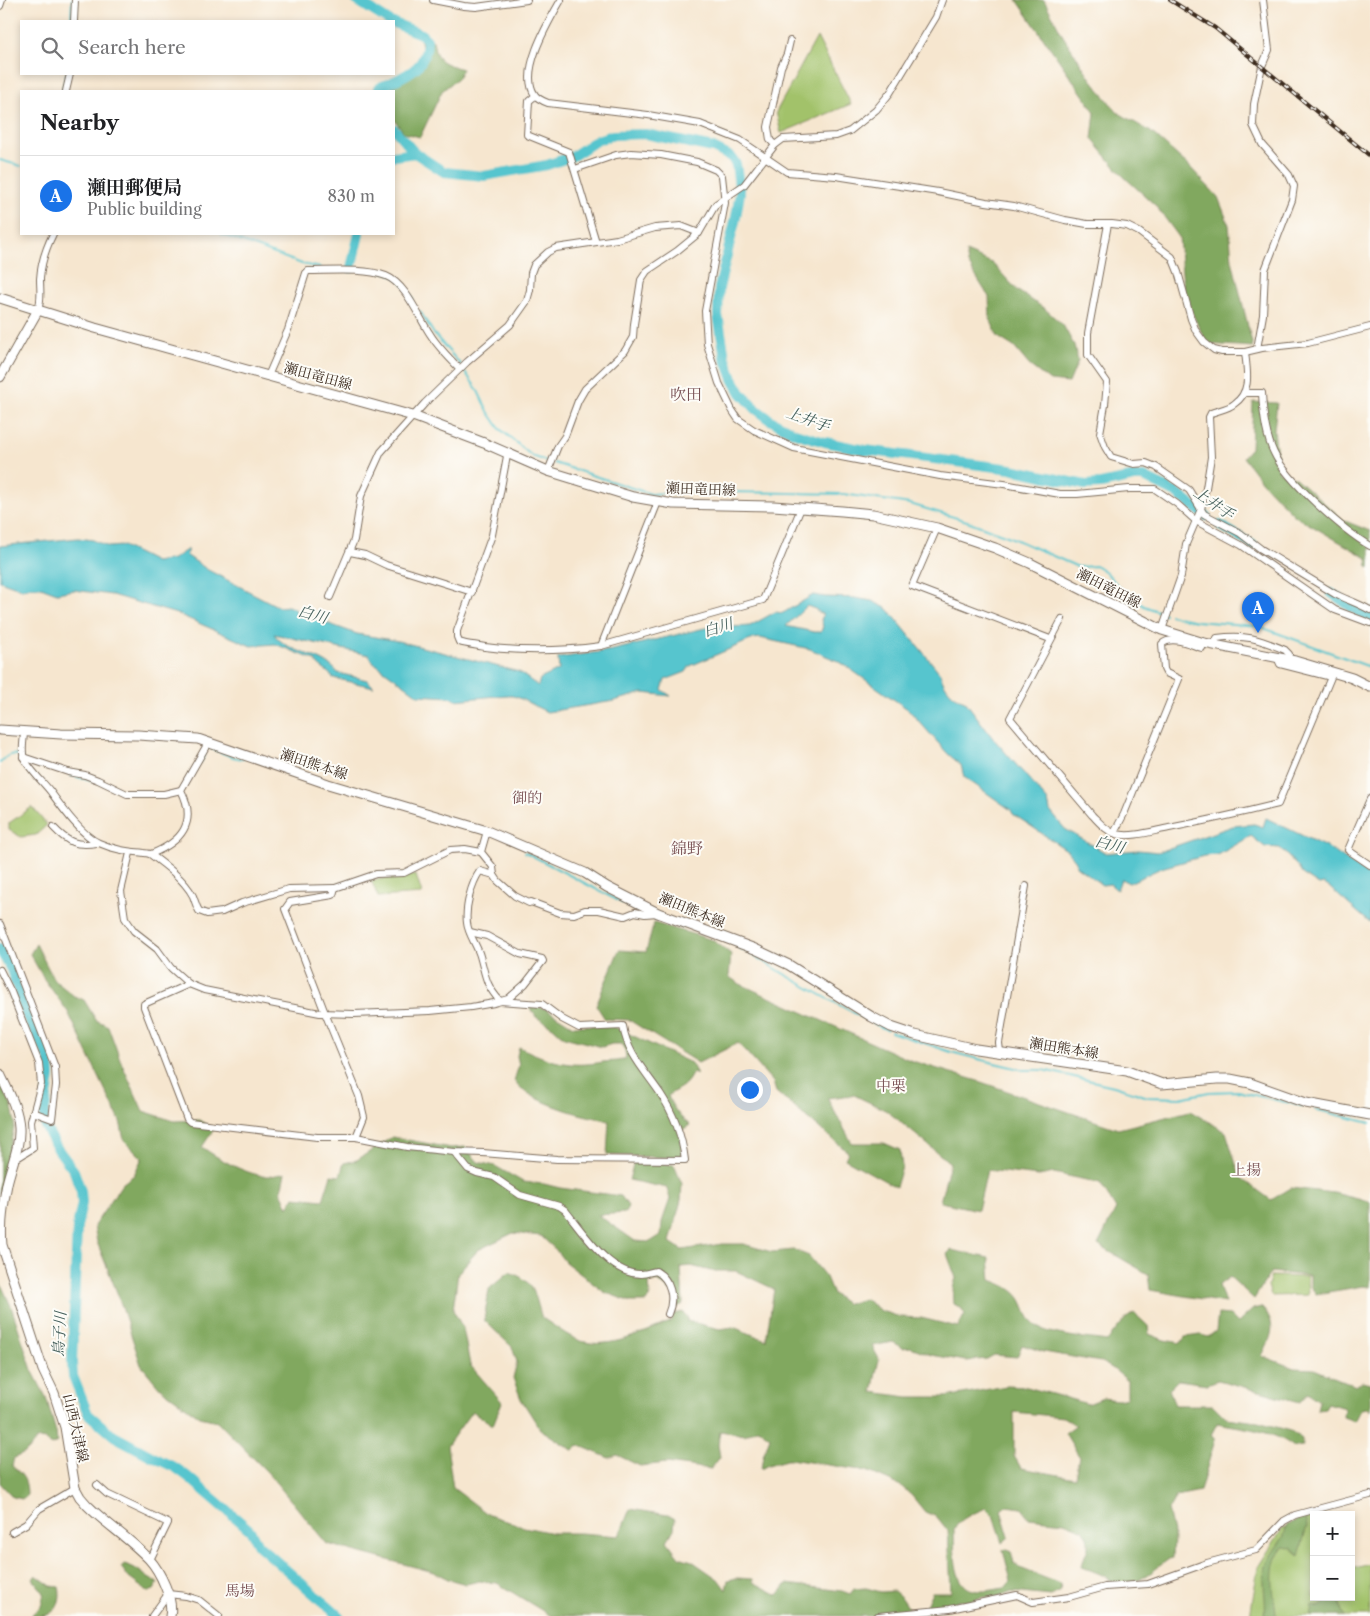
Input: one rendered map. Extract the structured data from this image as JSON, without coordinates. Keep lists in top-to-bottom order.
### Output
{
  "streets": {
    "main road": ["瀬田竜田線", "瀬田熊本線", "山西大津線"]
  },
  "districts": [
    "吹田",
    "御的",
    "錦野",
    "中栗",
    "上揚",
    "馬場"
  ],
  "water": ["上井手", "白川", "鳥子川"],
  "page": {
    "search": "Search here",
    "heading": "Nearby",
    "list": [
      {
        "mark": "A",
        "name": "瀬田郵便局",
        "note": "Public building",
        "value": "830 m"
      }
    ],
    "pins": "A",
    "map_buttons": ["+", "−"]
  }
}
